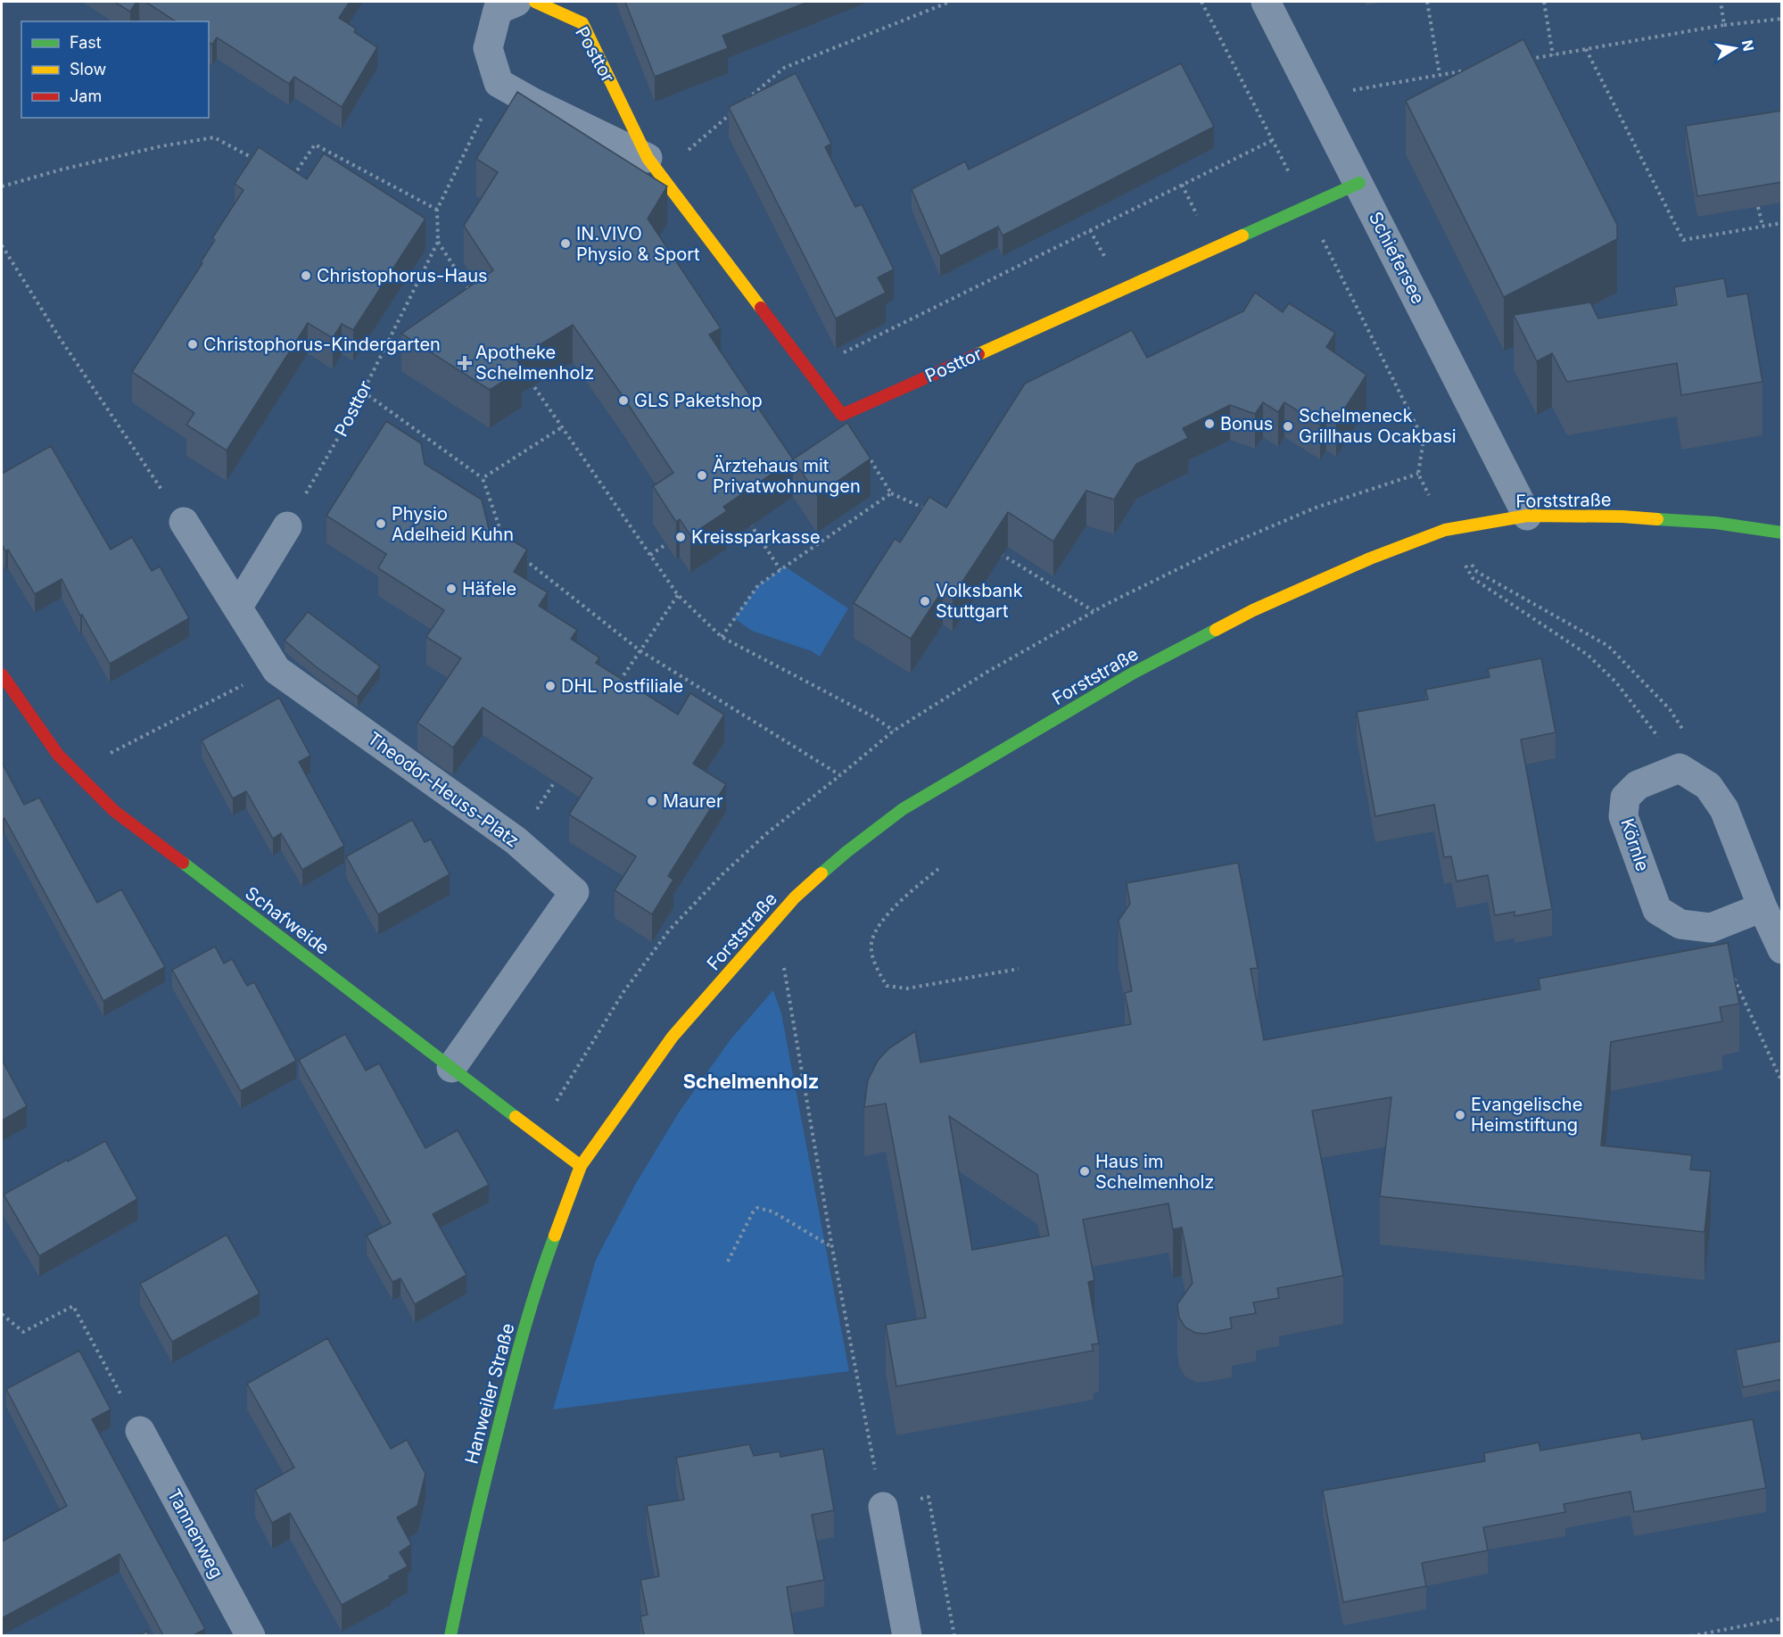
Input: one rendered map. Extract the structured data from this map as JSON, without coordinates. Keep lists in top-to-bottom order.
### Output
{
  "streets": {
    "street": [
      "Posttor",
      "Schiefersee",
      "Forststraße",
      "Theodor-Heuss-Platz",
      "Körnle",
      "Schafweide",
      "Hanweiler Straße",
      "Tannenweg"
    ]
  },
  "crossings": [
    ["Posttor", "Schiefersee"],
    ["Schiefersee", "Forststraße"],
    ["Forststraße", "Schafweide"],
    ["Forststraße", "Hanweiler Straße"],
    ["Theodor-Heuss-Platz", "Schafweide"],
    ["Schafweide", "Hanweiler Straße"]
  ],
  "districts": ["Schelmenholz"],
  "places": {
    "other": [
      "IN.VIVO Physio & Sport",
      "Christophorus-Haus",
      "Christophorus-Kindergarten",
      "GLS Paketshop",
      "Bonus",
      "Schelmeneck Grillhaus Ocakbasi",
      "Ärztehaus mit Privatwohnungen",
      "Physio Adelheid Kuhn",
      "Kreissparkasse",
      "Häfele",
      "Volksbank Stuttgart",
      "DHL Postfiliale",
      "Maurer",
      "Evangelische Heimstiftung",
      "Haus im Schelmenholz"
    ],
    "health": ["Apotheke Schelmenholz"]
  },
  "legend": ["Fast", "Slow", "Jam"],
  "north": "right"
}
